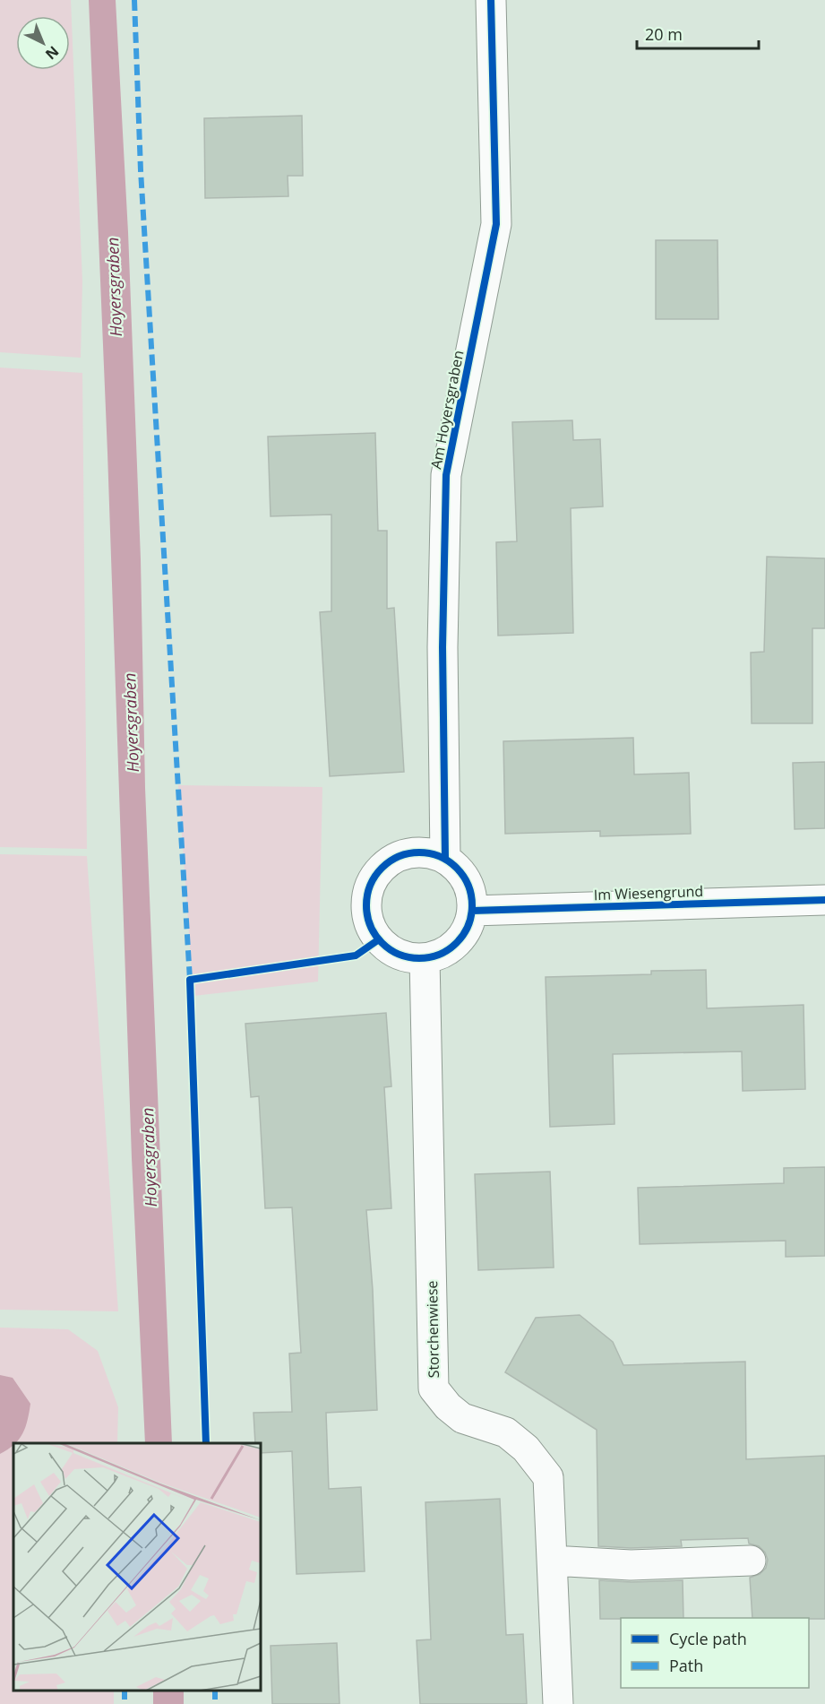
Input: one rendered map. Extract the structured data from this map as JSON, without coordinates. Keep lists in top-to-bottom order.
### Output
{
  "streets": {
    "street": ["Am Hoyersgraben", "Im Wiesengrund", "Storchenwiese"]
  },
  "crossings": [
    ["Am Hoyersgraben", "Im Wiesengrund"],
    ["Am Hoyersgraben", "Storchenwiese"],
    ["Im Wiesengrund", "Storchenwiese"]
  ],
  "water": ["Hoyersgraben"],
  "legend": ["Cycle path", "Path"],
  "scale_bar": "20 m",
  "north": "bottom right"
}
